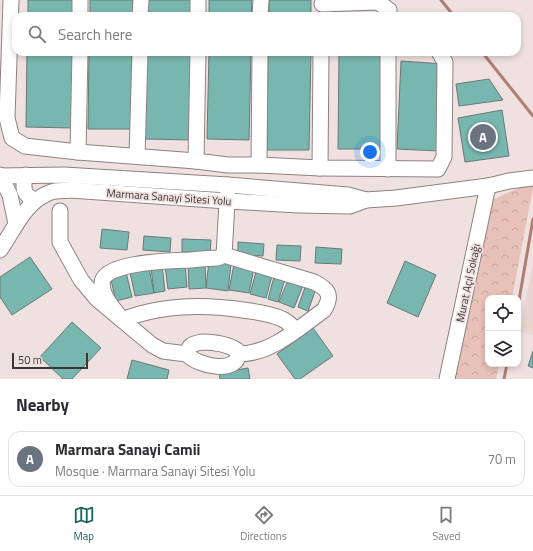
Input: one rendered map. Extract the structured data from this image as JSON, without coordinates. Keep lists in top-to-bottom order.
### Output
{
  "streets": {
    "street": ["Marmara Sanayi Sitesi Yolu", "Murat Açıl Sokağı"]
  },
  "crossings": [
    ["Marmara Sanayi Sitesi Yolu", "Murat Açıl Sokağı"]
  ],
  "scale_bar": "50 m",
  "page": {
    "search": "Search here",
    "pins": "A",
    "scale": "50 m",
    "heading": "Nearby",
    "list": [
      {
        "mark": "A",
        "name": "Marmara Sanayi Camii",
        "note": "Mosque · Marmara Sanayi Sitesi Yolu",
        "value": "70 m"
      }
    ],
    "nav": ["Map", "Directions", "Saved"]
  }
}
